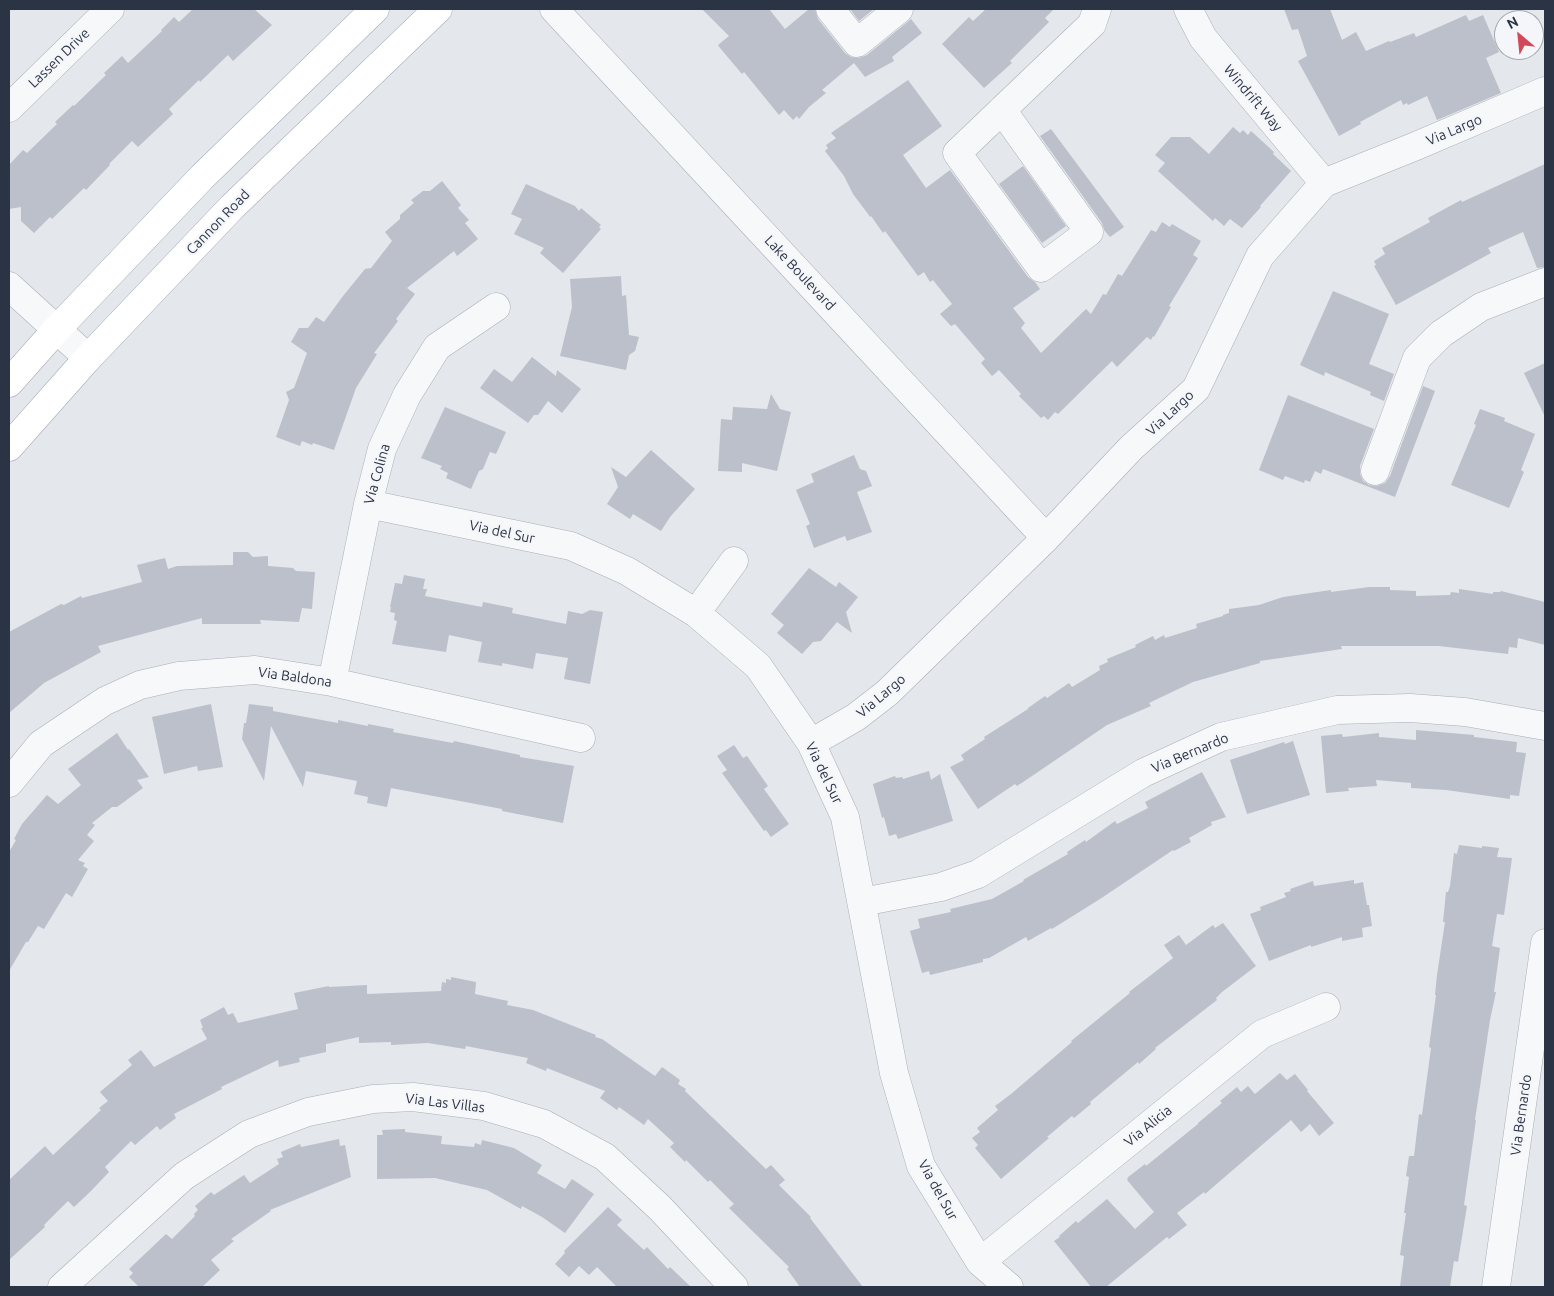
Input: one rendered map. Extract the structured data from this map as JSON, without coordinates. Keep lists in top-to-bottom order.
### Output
{
  "streets": {
    "main road": ["Cannon Road"],
    "street": [
      "Lassen Drive",
      "Windrift Way",
      "Via Largo",
      "Lake Boulevard",
      "Via Colina",
      "Via del Sur",
      "Via Baldona",
      "Via Bernardo",
      "Via Las Villas",
      "Via Alicia"
    ]
  },
  "crossings": [
    ["Windrift Way", "Via Largo"],
    ["Via Largo", "Lake Boulevard"],
    ["Via Largo", "Via del Sur"],
    ["Via Colina", "Via del Sur"],
    ["Via Colina", "Via Baldona"],
    ["Via del Sur", "Via Bernardo"],
    ["Via del Sur", "Via Alicia"]
  ],
  "north": "top left"
}
